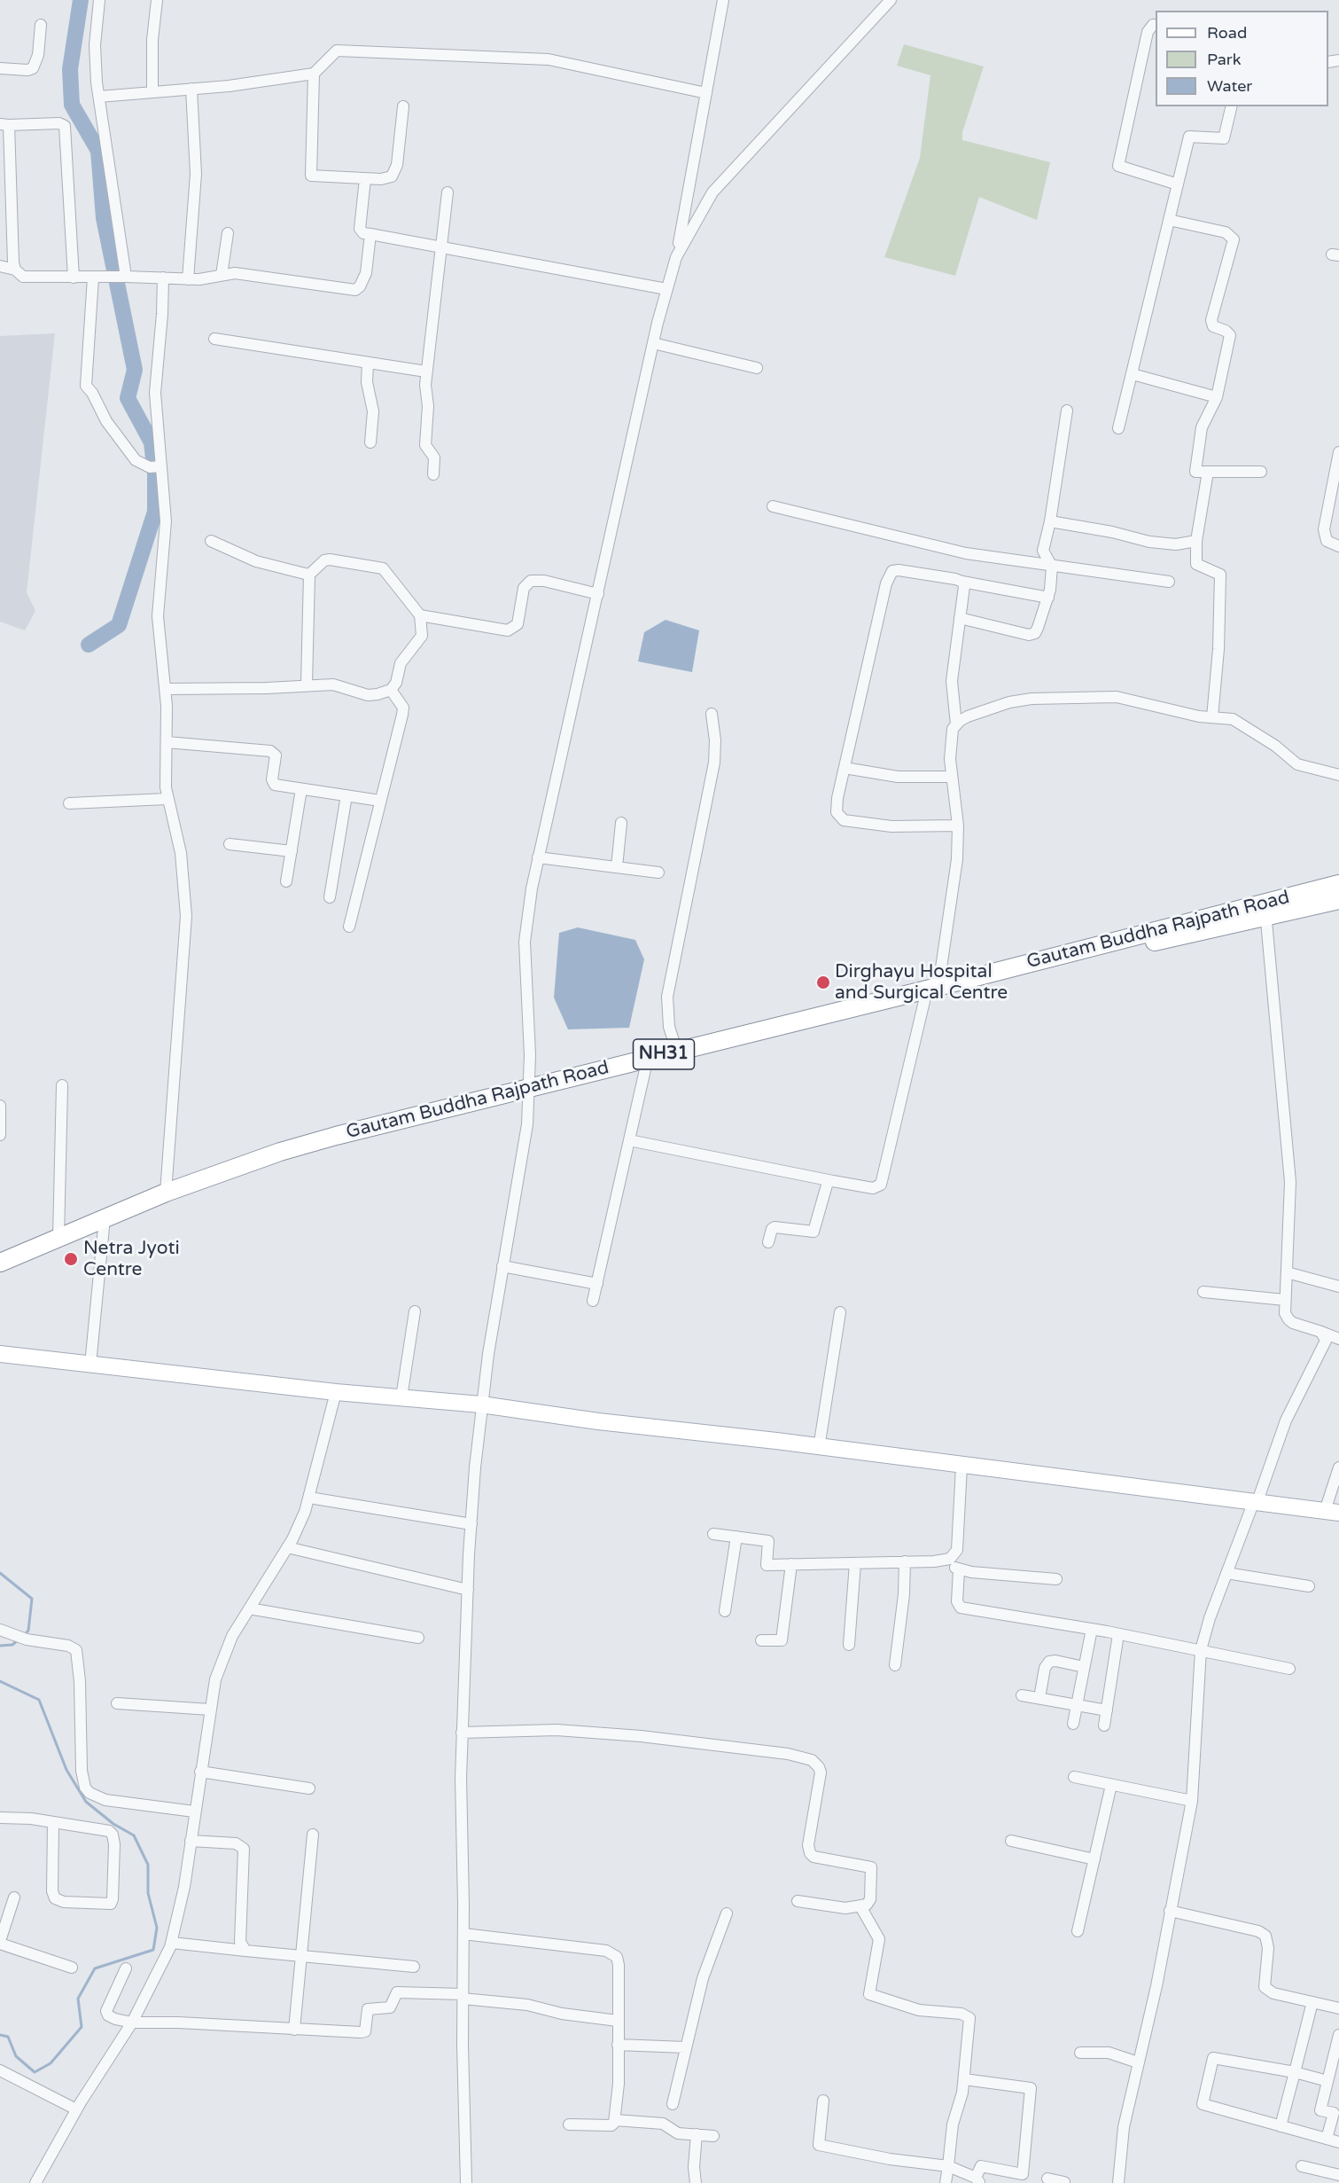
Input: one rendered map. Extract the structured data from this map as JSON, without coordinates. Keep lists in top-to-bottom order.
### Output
{
  "streets": {
    "highway": ["Gautam Buddha Rajpath Road", "NH31"]
  },
  "crossings": [
    ["Gautam Buddha Rajpath Road", "NH31"]
  ],
  "places": ["Dirghayu Hospital and Surgical Centre", "Netra Jyoti Centre"],
  "legend": ["Road", "Park", "Water"]
}
